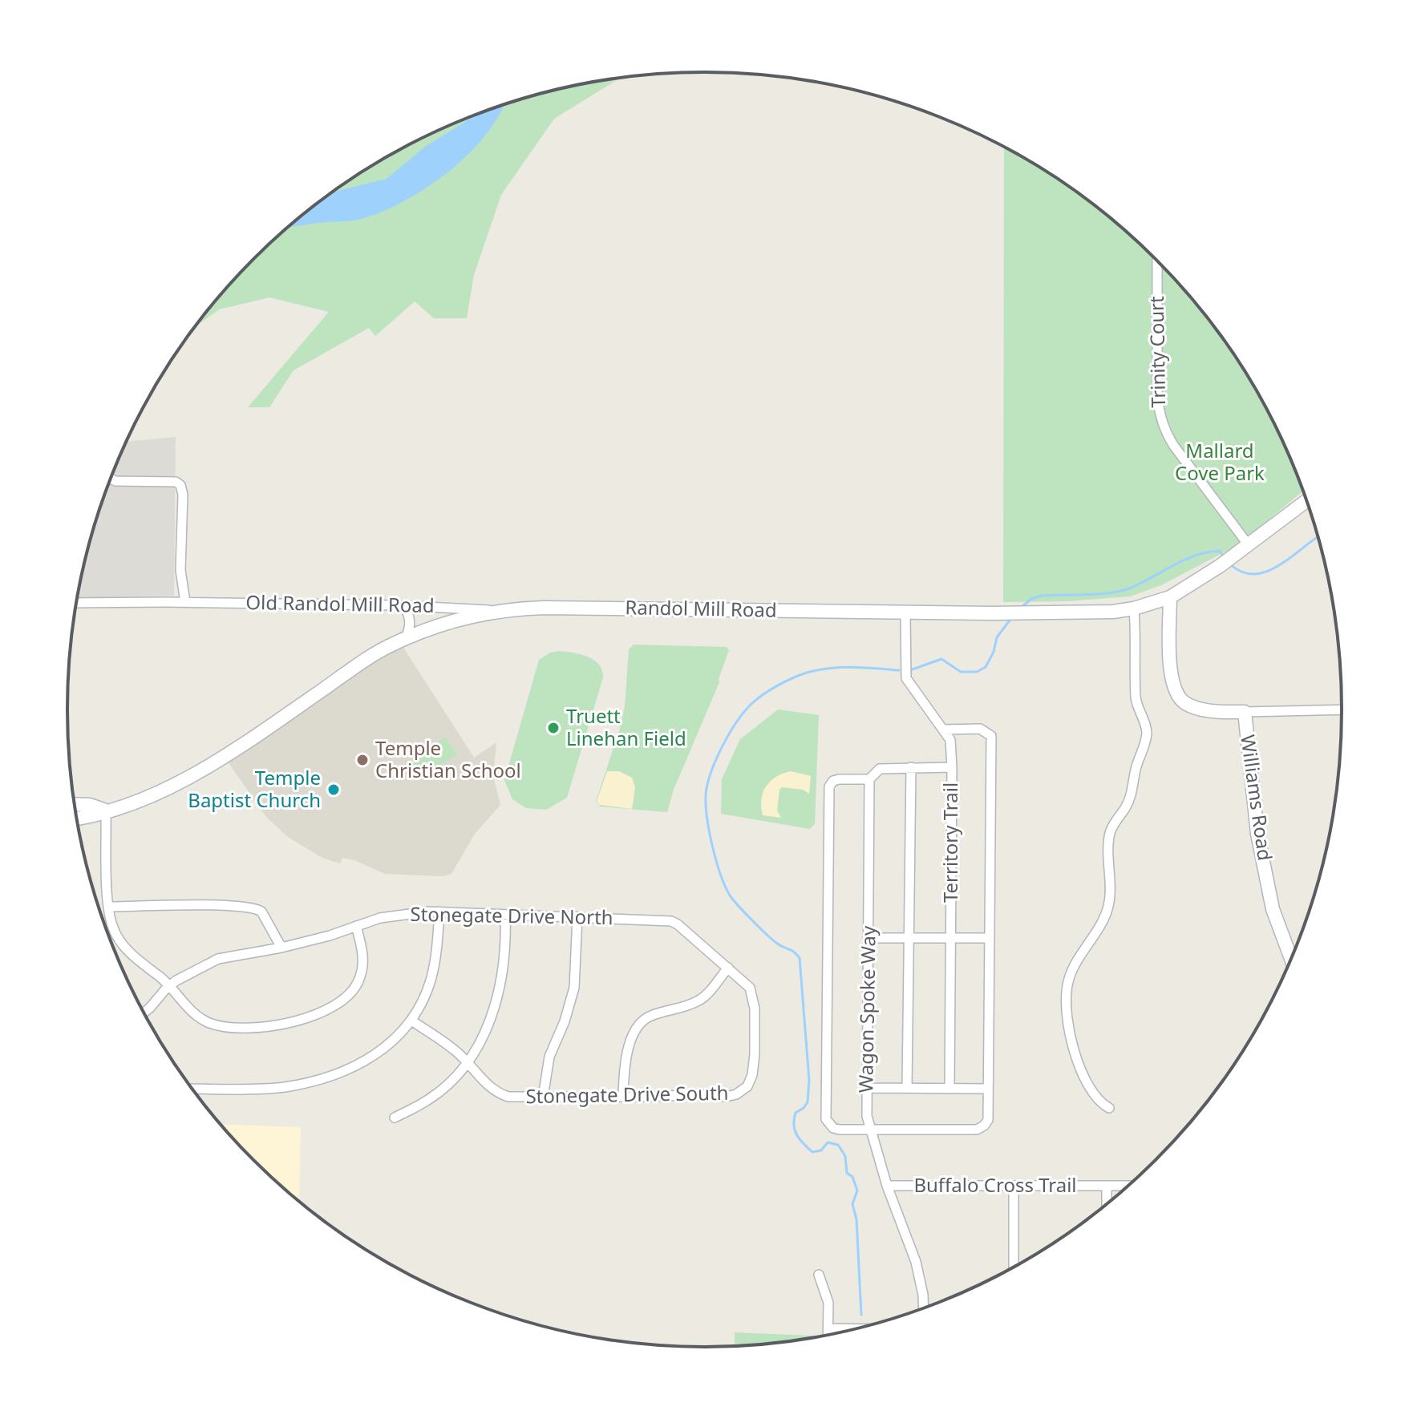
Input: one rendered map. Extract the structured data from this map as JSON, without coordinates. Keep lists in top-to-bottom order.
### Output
{
  "streets": {
    "main road": ["Randol Mill Road", "Williams Road"],
    "street": [
      "Trinity Court",
      "Old Randol Mill Road",
      "Territory Trail",
      "Stonegate Drive North",
      "Wagon Spoke Way",
      "Stonegate Drive South",
      "Buffalo Cross Trail"
    ]
  },
  "crossings": [
    ["Trinity Court", "Randol Mill Road"],
    ["Old Randol Mill Road", "Randol Mill Road"],
    ["Randol Mill Road", "Williams Road"],
    ["Randol Mill Road", "Territory Trail"],
    ["Stonegate Drive North", "Stonegate Drive South"],
    ["Wagon Spoke Way", "Buffalo Cross Trail"]
  ],
  "parks": ["Mallard Cove Park"],
  "places": ["Truett Linehan Field", "Temple Christian School", "Temple Baptist Church"]
}
